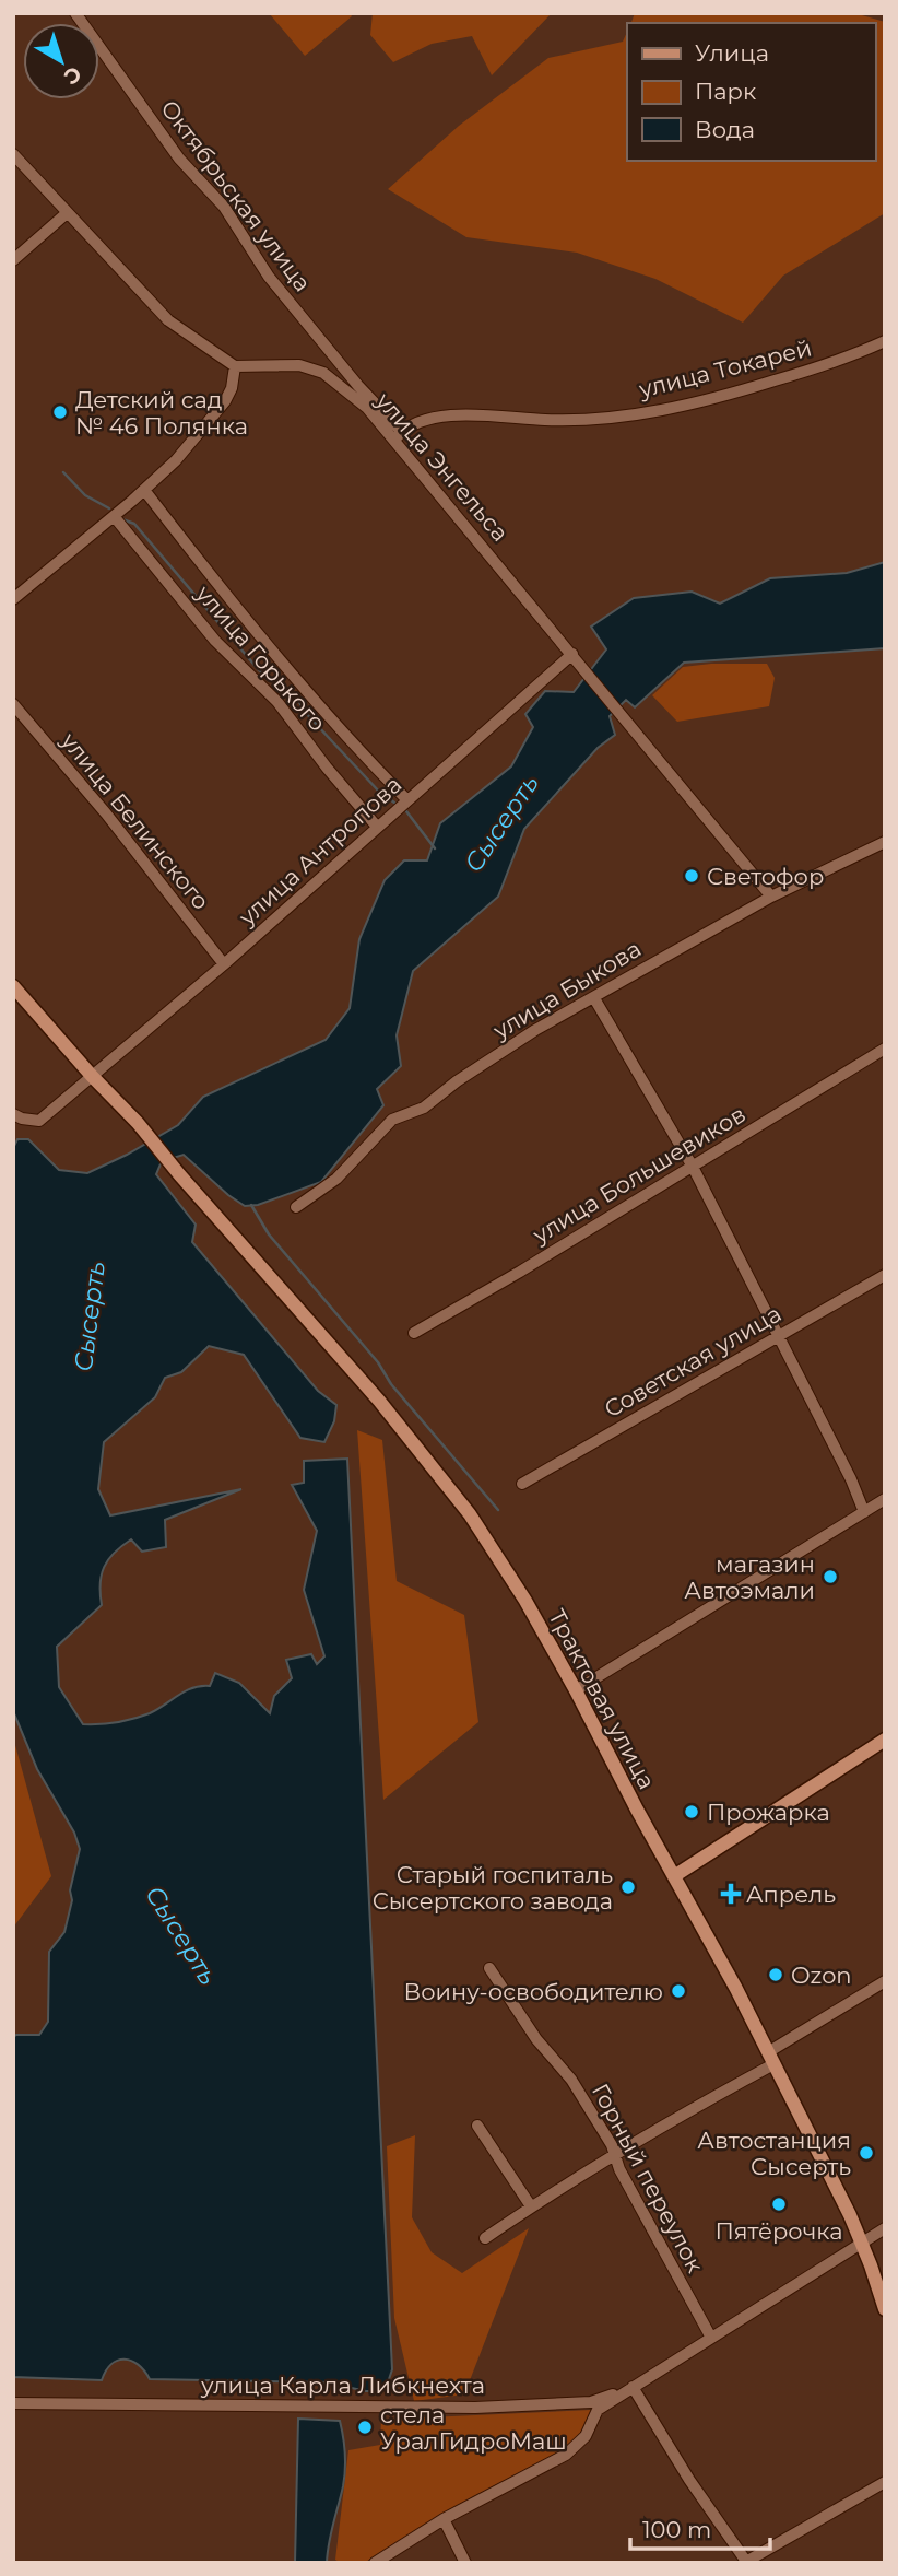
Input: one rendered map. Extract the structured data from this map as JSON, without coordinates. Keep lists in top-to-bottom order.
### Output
{
  "streets": {
    "main road": ["Трактовая улица"],
    "street": [
      "Октябрьская улица",
      "улица Токарей",
      "улица Энгельса",
      "улица Горького",
      "улица Белинского",
      "улица Антропова",
      "улица Быкова",
      "улица Большевиков",
      "Советская улица",
      "Горный переулок",
      "улица Карла Либкнехта"
    ]
  },
  "crossings": [
    ["Октябрьская улица", "улица Токарей"],
    ["Октябрьская улица", "улица Энгельса"],
    ["улица Токарей", "улица Энгельса"],
    ["улица Энгельса", "улица Антропова"],
    ["улица Энгельса", "улица Быкова"],
    ["улица Горького", "улица Антропова"],
    ["улица Белинского", "улица Антропова"],
    ["улица Антропова", "Трактовая улица"],
    ["Трактовая улица", "улица Карла Либкнехта"],
    ["Горный переулок", "улица Карла Либкнехта"]
  ],
  "water": ["Сысерть"],
  "places": {
    "other": [
      "Детский сад № 46 Полянка",
      "Светофор",
      "магазин Автоэмали",
      "Прожарка",
      "Старый госпиталь Сысертского завода",
      "Ozon",
      "Воину-освободителю",
      "Автостанция Сысерть",
      "Пятёрочка",
      "стела УралГидроМаш"
    ],
    "health": ["Апрель"]
  },
  "legend": ["Улица", "Парк", "Вода"],
  "scale_bar": "100 m",
  "north": "bottom right"
}
